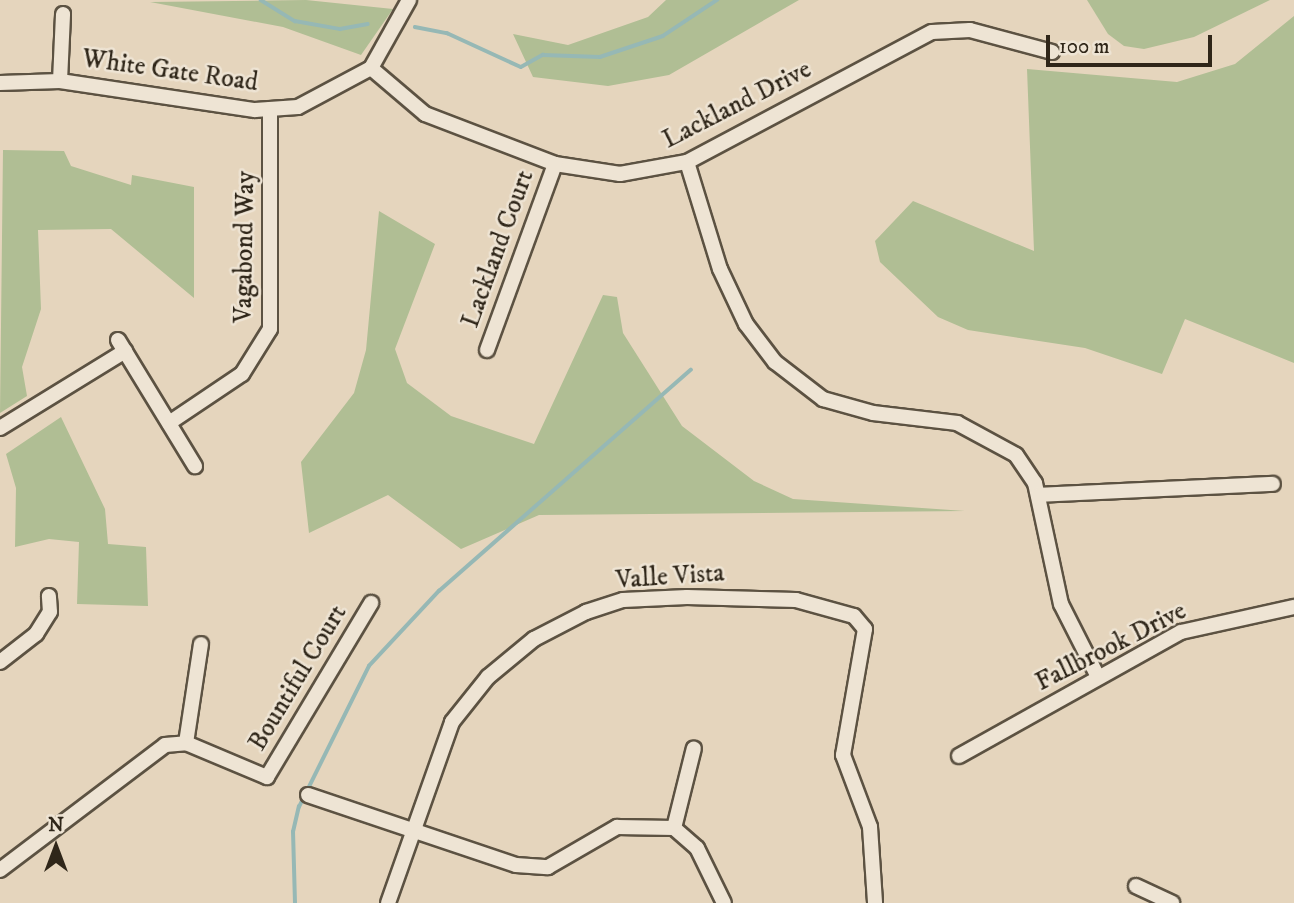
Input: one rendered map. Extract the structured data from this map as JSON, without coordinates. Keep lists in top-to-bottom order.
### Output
{
  "streets": {
    "street": [
      "White Gate Road",
      "Lackland Drive",
      "Vagabond Way",
      "Lackland Court",
      "Valle Vista",
      "Fallbrook Drive",
      "Bountiful Court"
    ]
  },
  "crossings": [
    ["White Gate Road", "Lackland Drive"],
    ["White Gate Road", "Vagabond Way"],
    ["Lackland Drive", "Lackland Court"]
  ],
  "scale_bar": "100 m",
  "north": "top"
}
